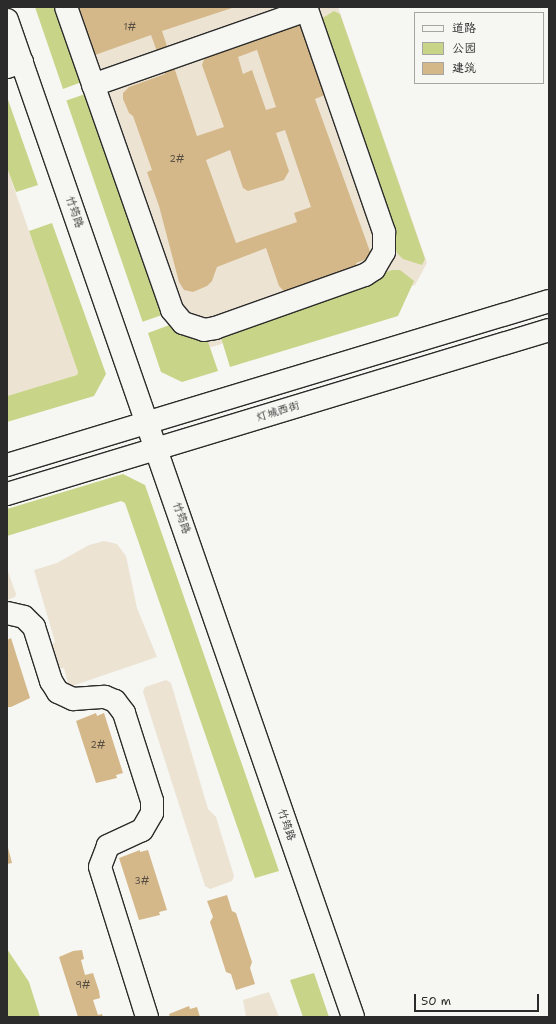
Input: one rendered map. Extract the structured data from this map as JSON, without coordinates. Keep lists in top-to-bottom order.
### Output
{
  "streets": {
    "street": ["竹筠路", "灯城西街"]
  },
  "crossings": [
    ["竹筠路", "灯城西街"]
  ],
  "house_numbers": [
    "1#",
    "2#",
    "2#",
    "3#",
    "9#"
  ],
  "legend": ["道路", "公园", "建筑"],
  "scale_bar": "50 m"
}
